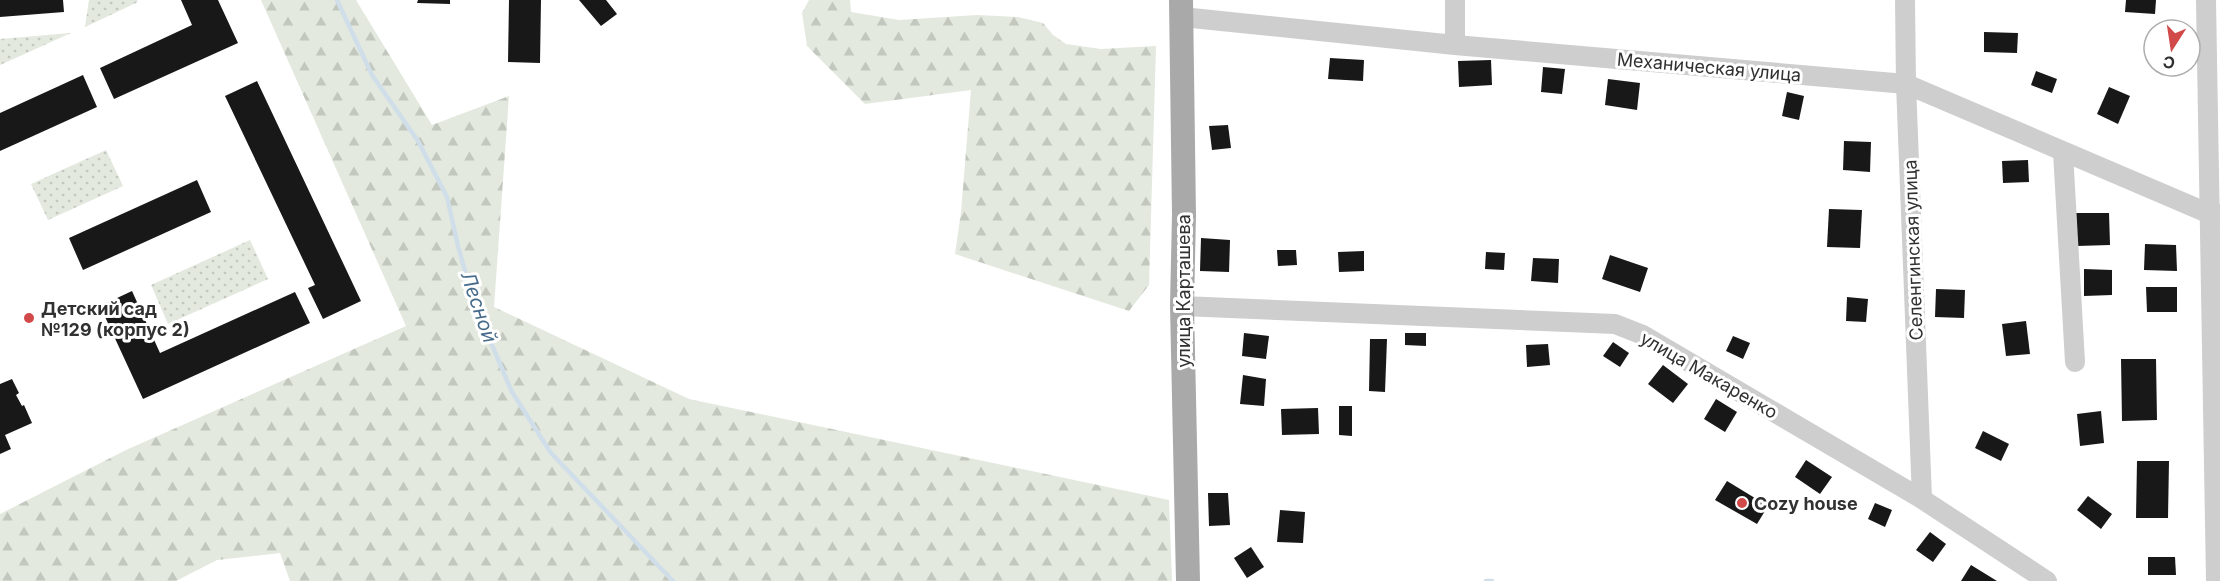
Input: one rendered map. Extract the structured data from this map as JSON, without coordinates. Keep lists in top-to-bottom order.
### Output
{
  "streets": {
    "main road": ["улица Карташева"],
    "street": ["Механическая улица", "Селенгинская улица", "улица Макаренко"]
  },
  "crossings": [
    ["Механическая улица", "Селенгинская улица"],
    ["Механическая улица", "улица Карташева"],
    ["Селенгинская улица", "улица Макаренко"],
    ["улица Карташева", "улица Макаренко"]
  ],
  "water": ["Лесной"],
  "places": ["Детский сад №129 (корпус 2)", "Cozy house"],
  "north": "bottom"
}
